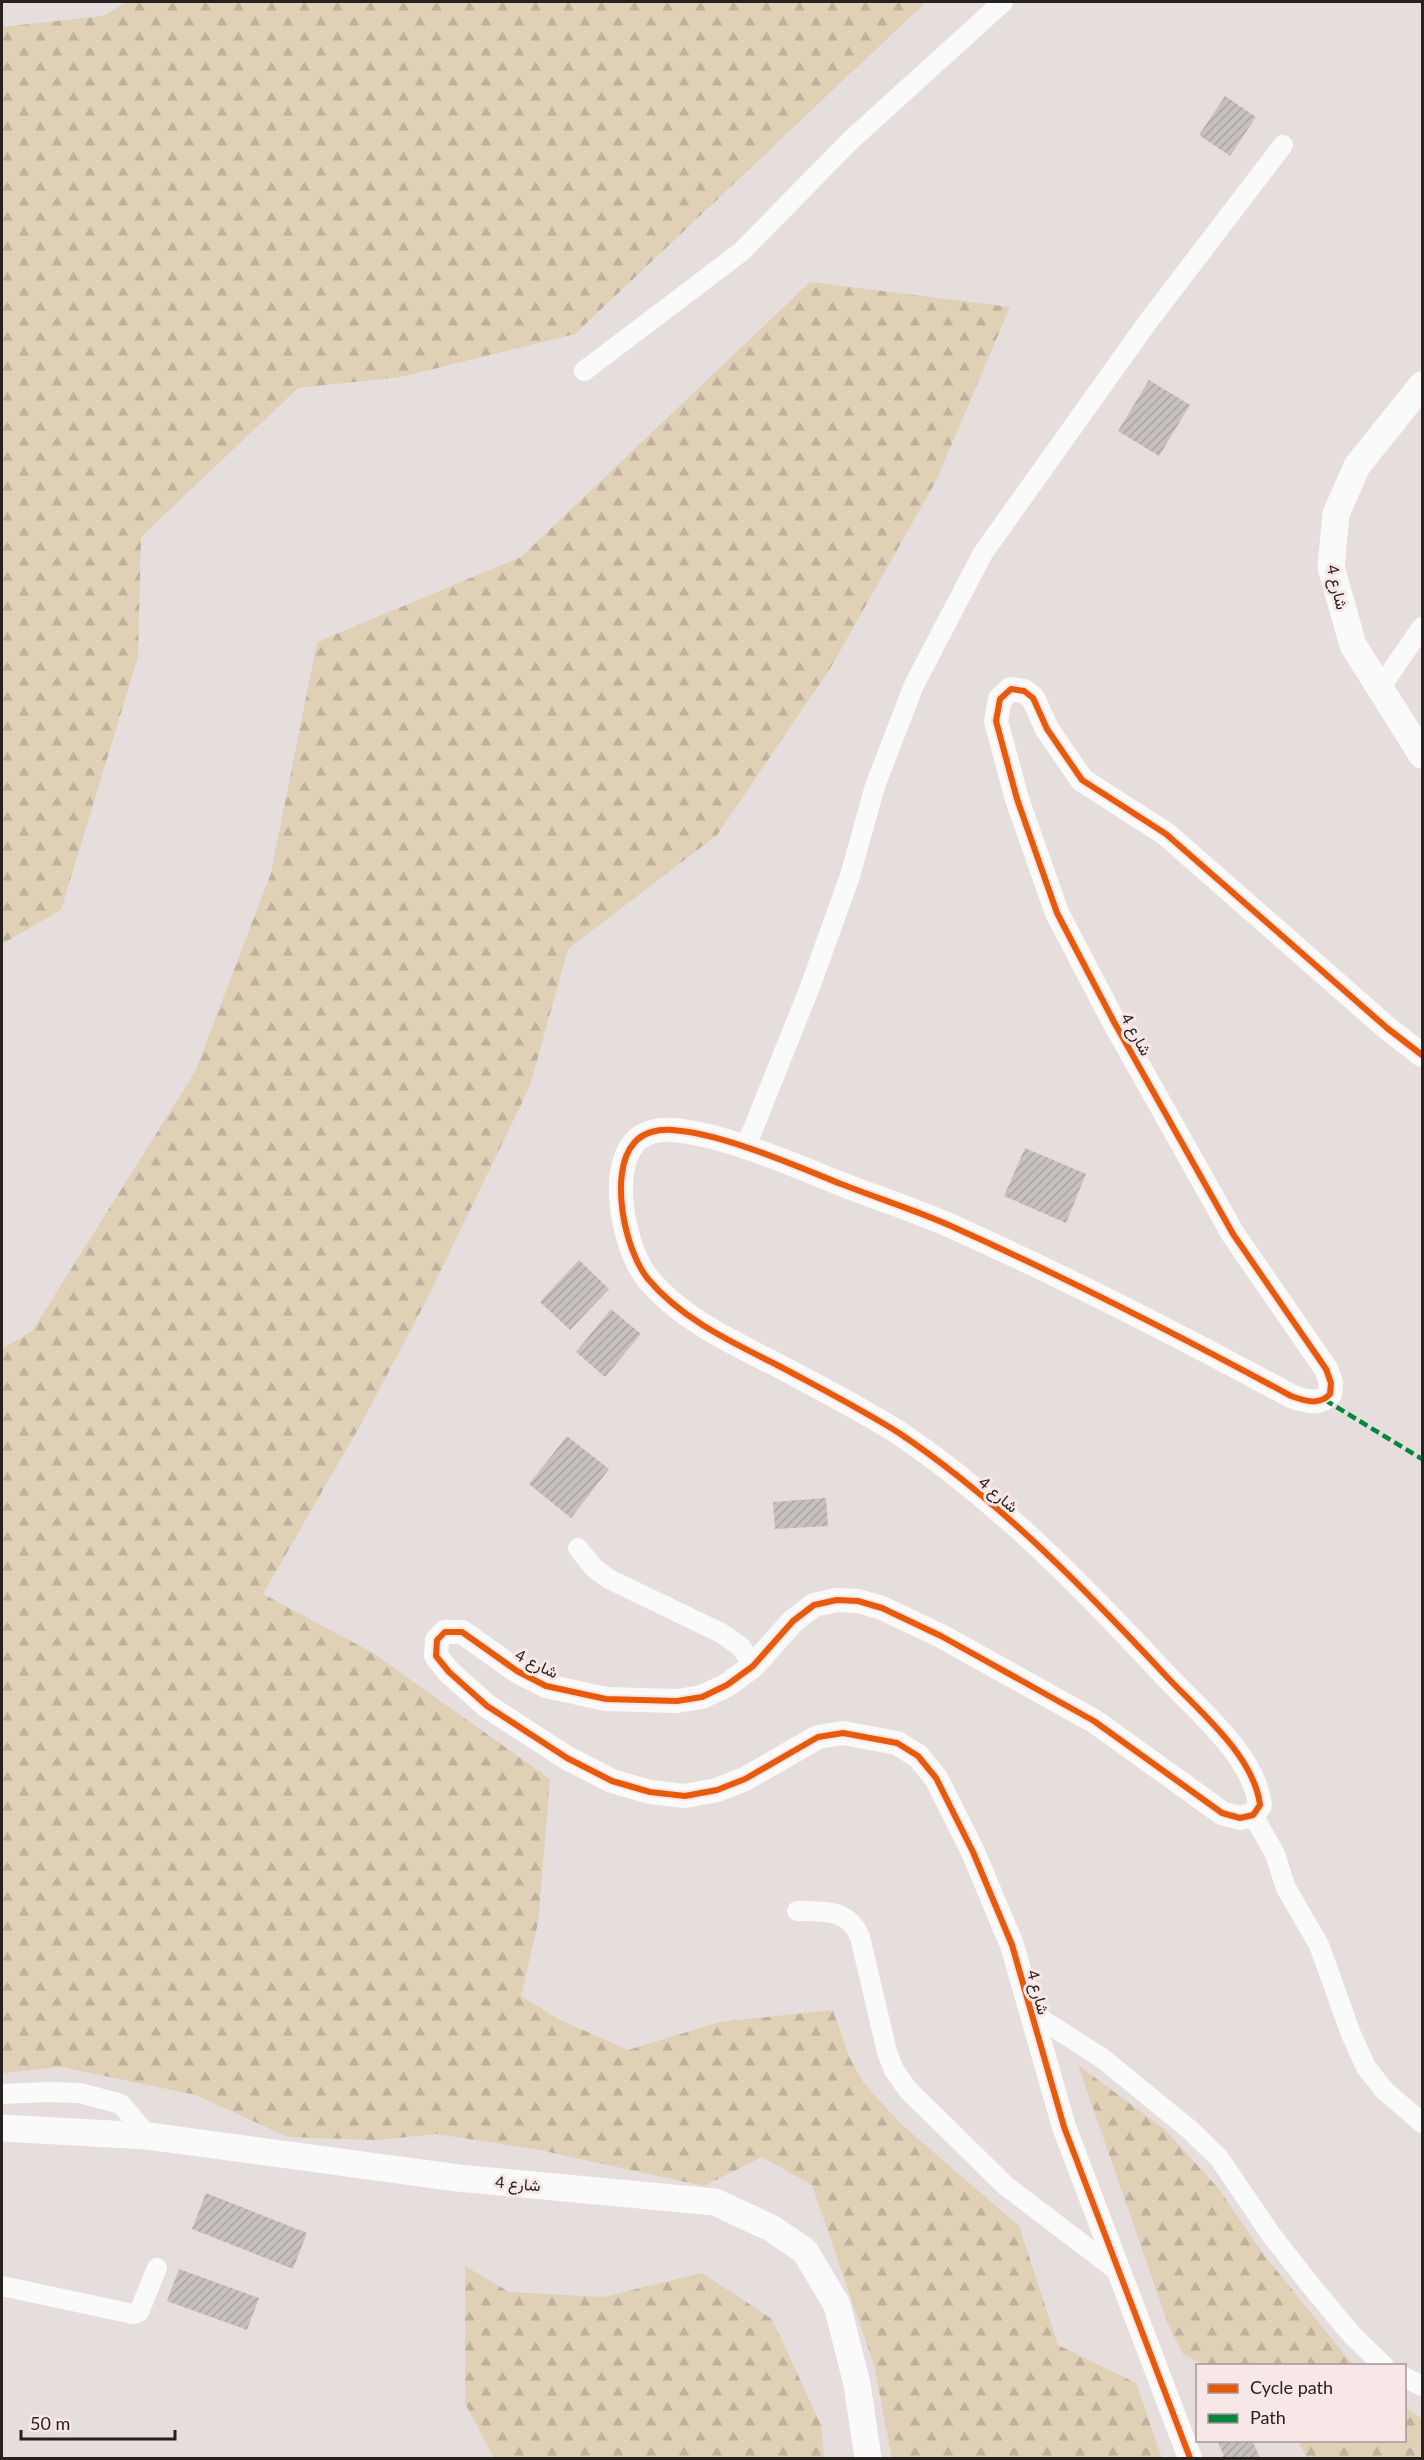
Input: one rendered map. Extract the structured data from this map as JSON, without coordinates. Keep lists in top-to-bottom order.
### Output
{
  "streets": {
    "main road": ["شارع 4"]
  },
  "legend": ["Cycle path", "Path"],
  "scale_bar": "50 m"
}
